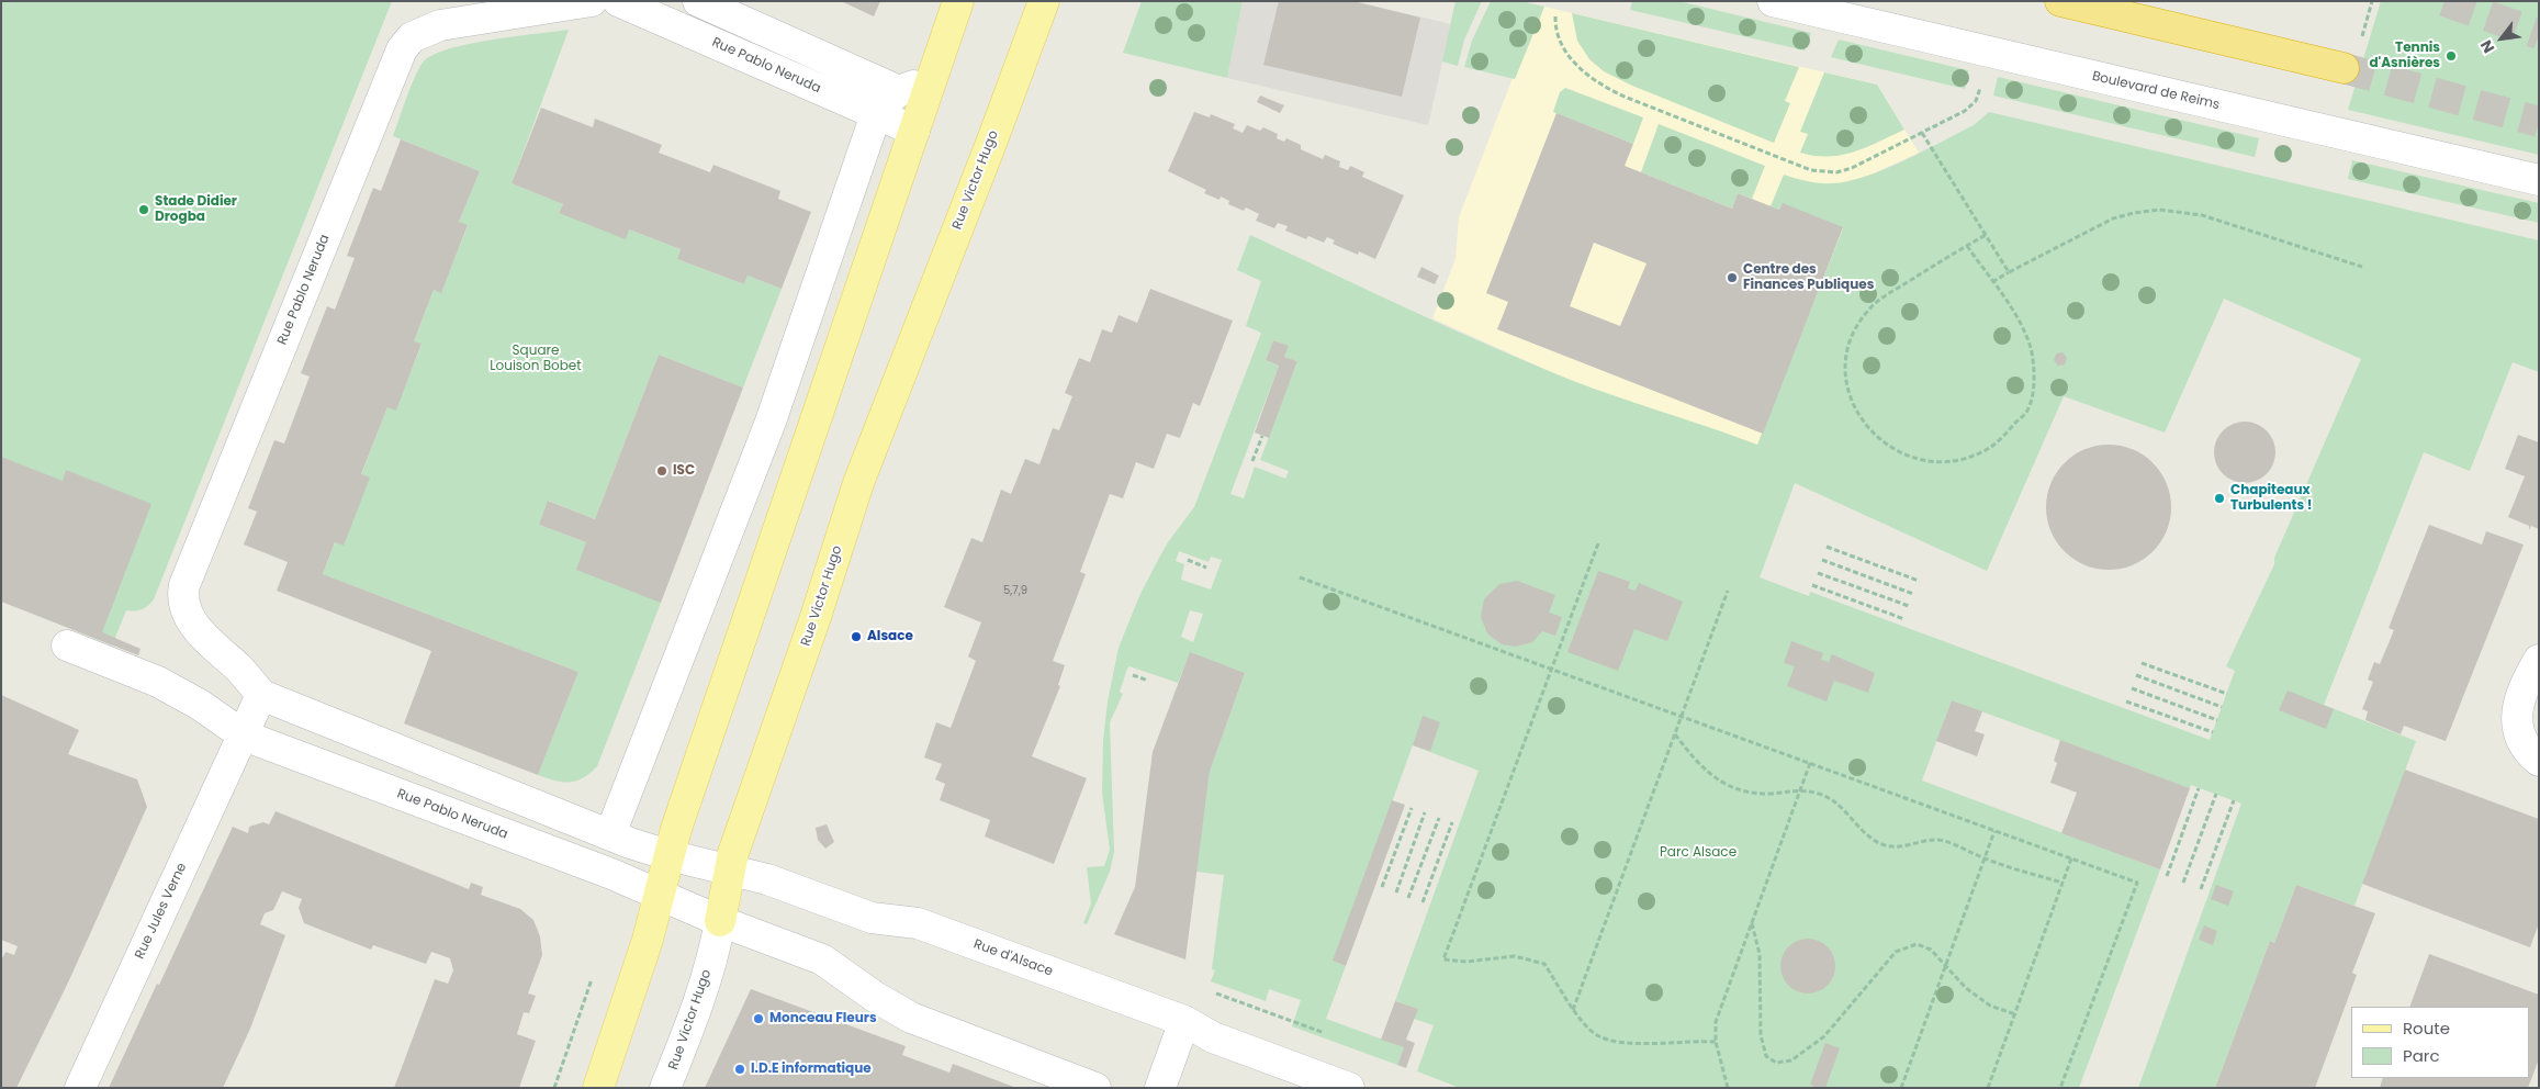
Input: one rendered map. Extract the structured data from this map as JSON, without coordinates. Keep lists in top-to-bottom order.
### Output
{
  "streets": {
    "main road": ["Rue Victor Hugo"],
    "street": [
      "Rue Pablo Neruda",
      "Boulevard de Reims",
      "Rue Jules Verne",
      "Rue d'Alsace"
    ]
  },
  "crossings": [
    ["Rue Pablo Neruda", "Rue Jules Verne"],
    ["Rue Pablo Neruda", "Rue d'Alsace"],
    ["Rue Victor Hugo", "Rue d'Alsace"]
  ],
  "parks": ["Square Louison Bobet", "Parc Alsace"],
  "places": [
    "Tennis d'Asnières",
    "Stade Didier Drogba",
    "Centre des Finances Publiques",
    "ISC",
    "Chapiteaux Turbulents !",
    "Alsace",
    "Monceau Fleurs",
    "I.D.E informatique"
  ],
  "house_numbers": ["5,7,9"],
  "legend": ["Route", "Parc"],
  "north": "bottom left"
}
